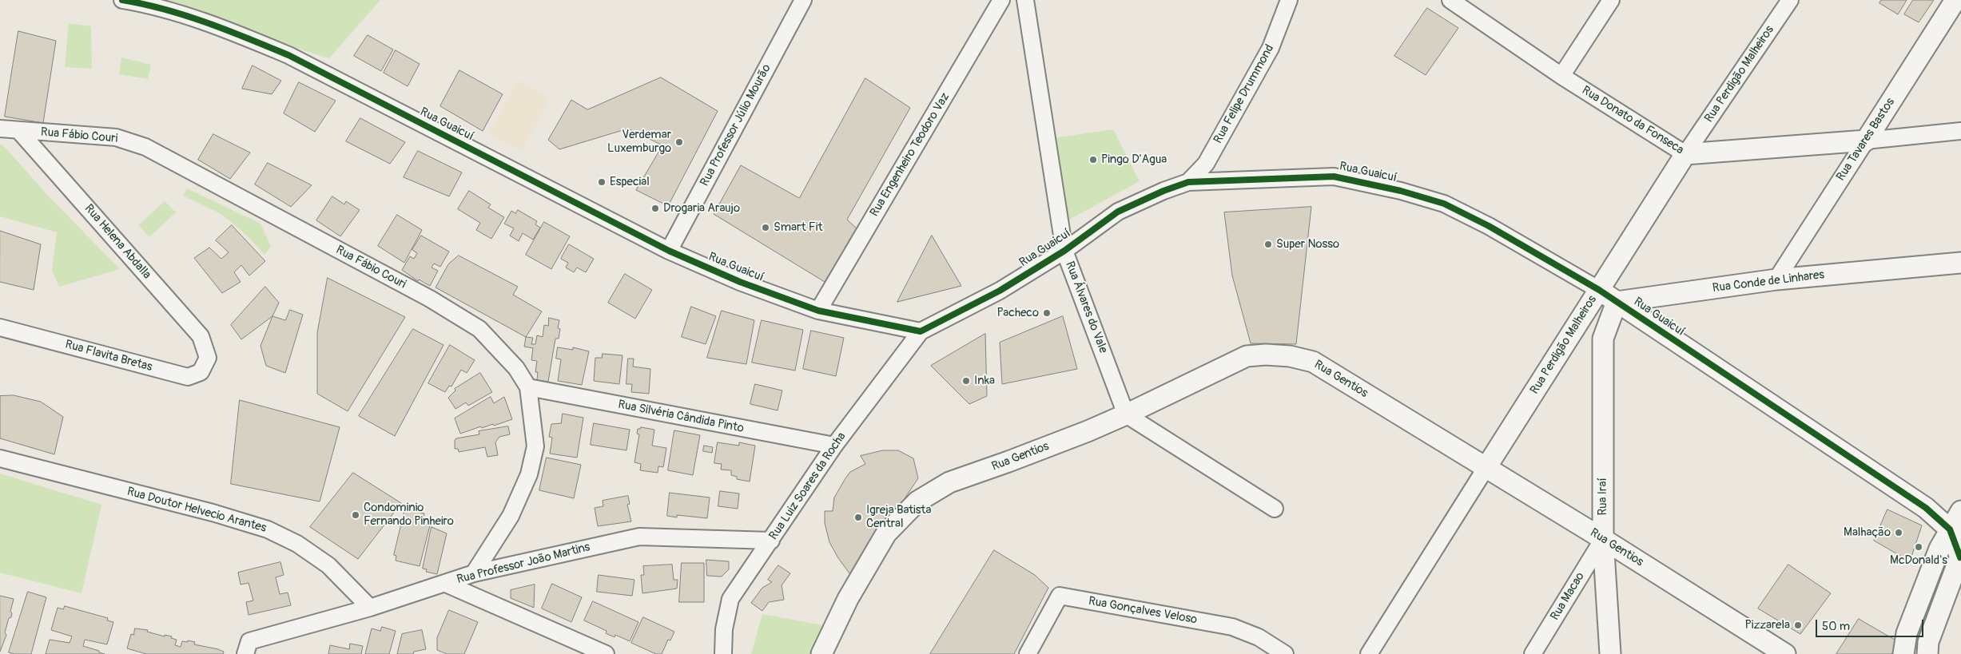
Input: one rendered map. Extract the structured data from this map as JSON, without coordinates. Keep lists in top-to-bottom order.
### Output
{
  "streets": {
    "street": [
      "Rua Perdigão Malheiros",
      "Rua Felipe Drummond",
      "Rua Donato da Fonseca",
      "Rua Guaicuí",
      "Rua Professor Júlio Mourão",
      "Rua Fábio Couri",
      "Rua Tavares Bastos",
      "Rua Engenheiro Teodoro Vaz",
      "Rua Helena Abdalla",
      "Rua Conde de Linhares",
      "Rua Álvares do Vale",
      "Rua Flavita Bretas",
      "Rua Gentios",
      "Rua Silvéria Cândida Pinto",
      "Rua Luiz Soares da Rocha",
      "Rua Iraí",
      "Rua Doutor Helvecio Arantes",
      "Rua Professor João Martins",
      "Rua Macao",
      "Rua Gonçalves Veloso"
    ]
  },
  "crossings": [
    ["Rua Perdigão Malheiros", "Rua Donato da Fonseca"],
    ["Rua Perdigão Malheiros", "Rua Guaicuí"],
    ["Rua Perdigão Malheiros", "Rua Gentios"],
    ["Rua Felipe Drummond", "Rua Guaicuí"],
    ["Rua Donato da Fonseca", "Rua Tavares Bastos"],
    ["Rua Guaicuí", "Rua Professor Júlio Mourão"],
    ["Rua Guaicuí", "Rua Engenheiro Teodoro Vaz"],
    ["Rua Guaicuí", "Rua Conde de Linhares"],
    ["Rua Guaicuí", "Rua Álvares do Vale"],
    ["Rua Guaicuí", "Rua Luiz Soares da Rocha"],
    ["Rua Guaicuí", "Rua Iraí"],
    ["Rua Fábio Couri", "Rua Helena Abdalla"],
    ["Rua Fábio Couri", "Rua Silvéria Cândida Pinto"],
    ["Rua Fábio Couri", "Rua Professor João Martins"],
    ["Rua Tavares Bastos", "Rua Conde de Linhares"],
    ["Rua Helena Abdalla", "Rua Flavita Bretas"],
    ["Rua Conde de Linhares", "Rua Iraí"],
    ["Rua Álvares do Vale", "Rua Gentios"],
    ["Rua Gentios", "Rua Iraí"],
    ["Rua Gentios", "Rua Macao"],
    ["Rua Silvéria Cândida Pinto", "Rua Luiz Soares da Rocha"],
    ["Rua Luiz Soares da Rocha", "Rua Professor João Martins"],
    ["Rua Iraí", "Rua Macao"],
    ["Rua Doutor Helvecio Arantes", "Rua Professor João Martins"]
  ],
  "places": [
    "Verdemar Luxemburgo",
    "Pingo D'Agua",
    "Especial",
    "Drogaria Araujo",
    "Smart Fit",
    "Super Nosso",
    "Pacheco",
    "Inka",
    "Condominio Fernando Pinheiro",
    "Igreja Batista Central",
    "Malhação",
    "McDonald's",
    "Pizzarela"
  ],
  "scale_bar": "50 m"
}
